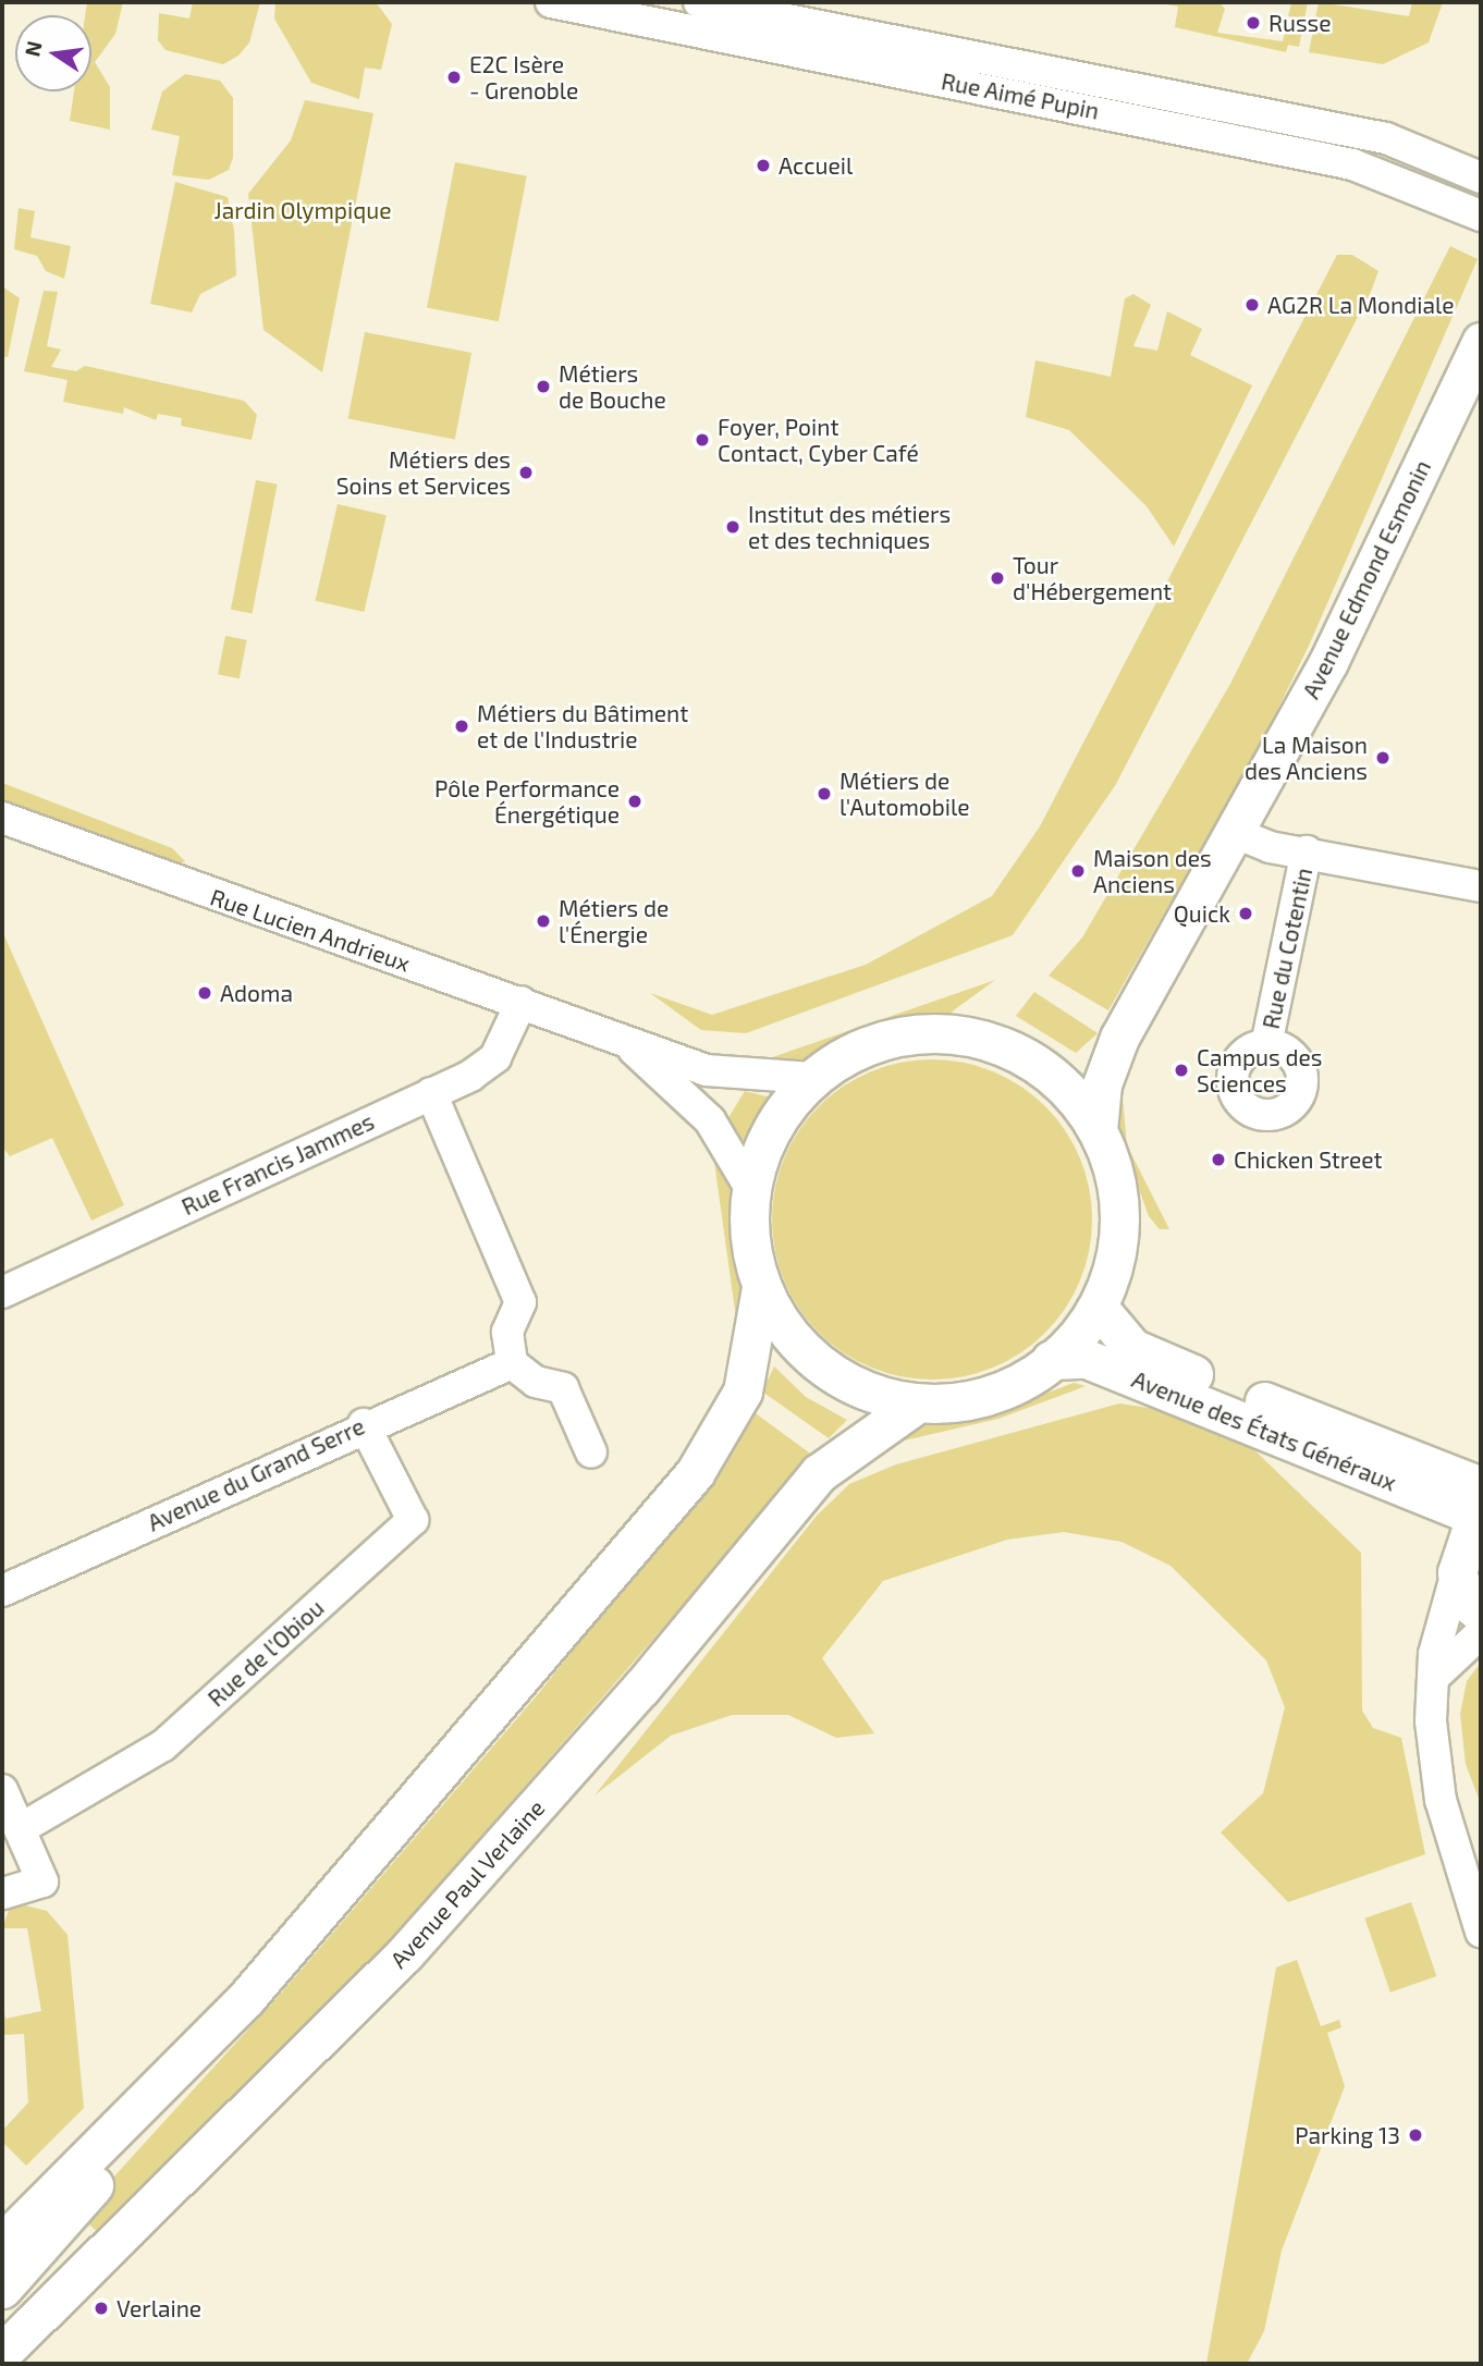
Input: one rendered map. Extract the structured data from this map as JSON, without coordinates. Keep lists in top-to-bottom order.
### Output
{
  "streets": {
    "main road": ["Avenue Edmond Esmonin", "Avenue des États Généraux", "Avenue Paul Verlaine"],
    "street": [
      "Rue Aimé Pupin",
      "Rue Lucien Andrieux",
      "Rue du Cotentin",
      "Rue Francis Jammes",
      "Avenue du Grand Serre",
      "Rue de l'Obiou"
    ]
  },
  "crossings": [
    ["Avenue Edmond Esmonin", "Rue du Cotentin"],
    ["Rue Lucien Andrieux", "Rue Francis Jammes"],
    ["Avenue du Grand Serre", "Rue de l'Obiou"]
  ],
  "parks": ["Jardin Olympique"],
  "places": [
    "Russe",
    "E2C Isère - Grenoble",
    "Accueil",
    "AG2R La Mondiale",
    "Métiers de Bouche",
    "Foyer, Point Contact, Cyber Café",
    "Métiers des Soins et Services",
    "Institut des métiers et des techniques",
    "Tour d'Hébergement",
    "Métiers du Bâtiment et de l'Industrie",
    "La Maison des Anciens",
    "Métiers de l'Automobile",
    "Pôle Performance Énergétique",
    "Maison des Anciens",
    "Quick",
    "Métiers de l'Énergie",
    "Adoma",
    "Campus des Sciences",
    "Chicken Street",
    "Parking 13",
    "Verlaine"
  ],
  "north": "left"
}
